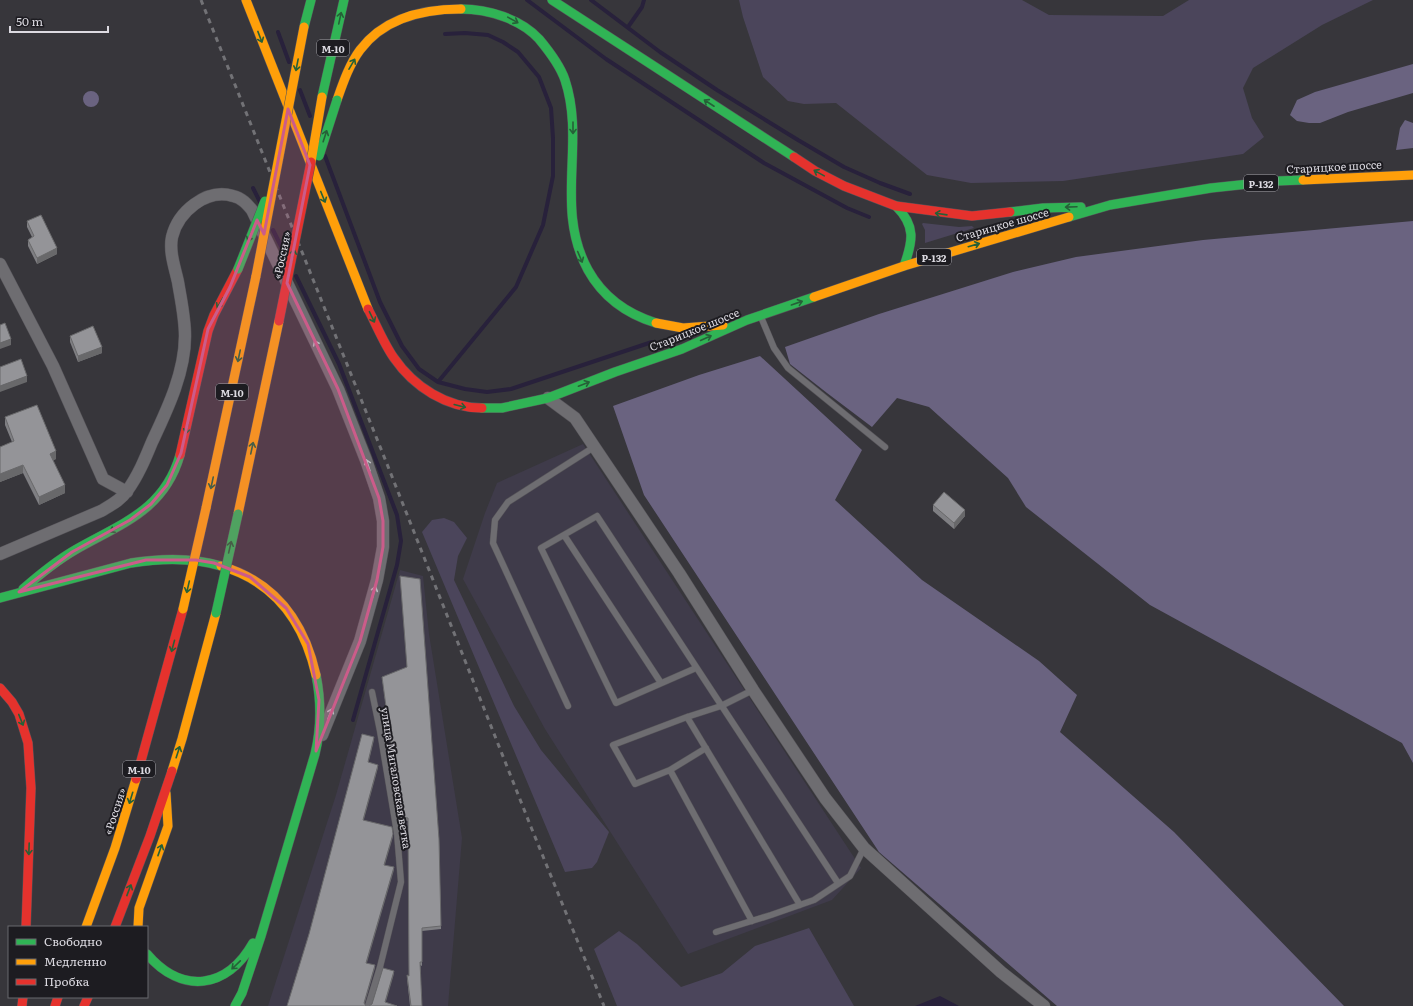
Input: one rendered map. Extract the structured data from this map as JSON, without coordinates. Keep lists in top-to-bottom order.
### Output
{
  "streets": {
    "main road": [
      "М-10",
      "Старицкое шоссе",
      "Р-132",
      "«Россия»"
    ],
    "lane": ["улица Мигаловская ветка"]
  },
  "crossings": [
    ["М-10", "«Россия»"]
  ],
  "legend": ["Свободно", "Медленно", "Пробка"],
  "scale_bar": "50 m"
}
